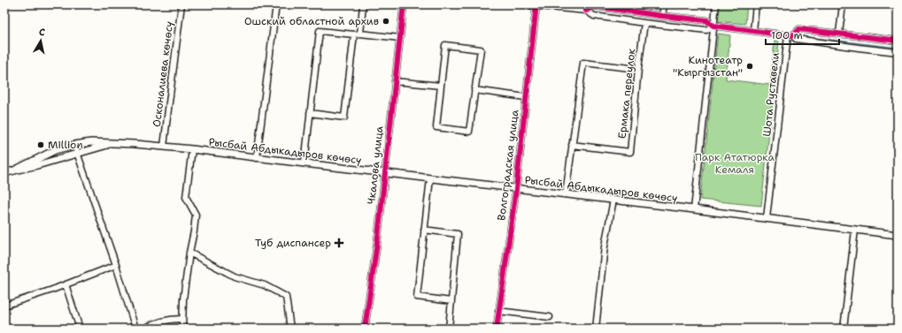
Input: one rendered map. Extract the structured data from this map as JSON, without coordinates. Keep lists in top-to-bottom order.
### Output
{
  "streets": {
    "main road": ["Рысбай Абдыкадыров көчөсү"],
    "street": [
      "Осконалиева көчөсү",
      "Ермака переулок",
      "Шота Руставели",
      "Чкалова улица",
      "Волгоградская улица"
    ]
  },
  "crossings": [
    ["Осконалиева көчөсү", "Рысбай Абдыкадыров көчөсү"],
    ["Шота Руставели", "Рысбай Абдыкадыров көчөсү"],
    ["Рысбай Абдыкадыров көчөсү", "Чкалова улица"],
    ["Рысбай Абдыкадыров көчөсү", "Волгоградская улица"]
  ],
  "parks": ["Парк Ататюрка Кемаля"],
  "places": {
    "other": ["Ошский областной архив", "Кинотеатр \"Кыргызстан\"", "Million"],
    "health": ["Туб диспансер"]
  },
  "scale_bar": "100 m",
  "north": "top"
}
